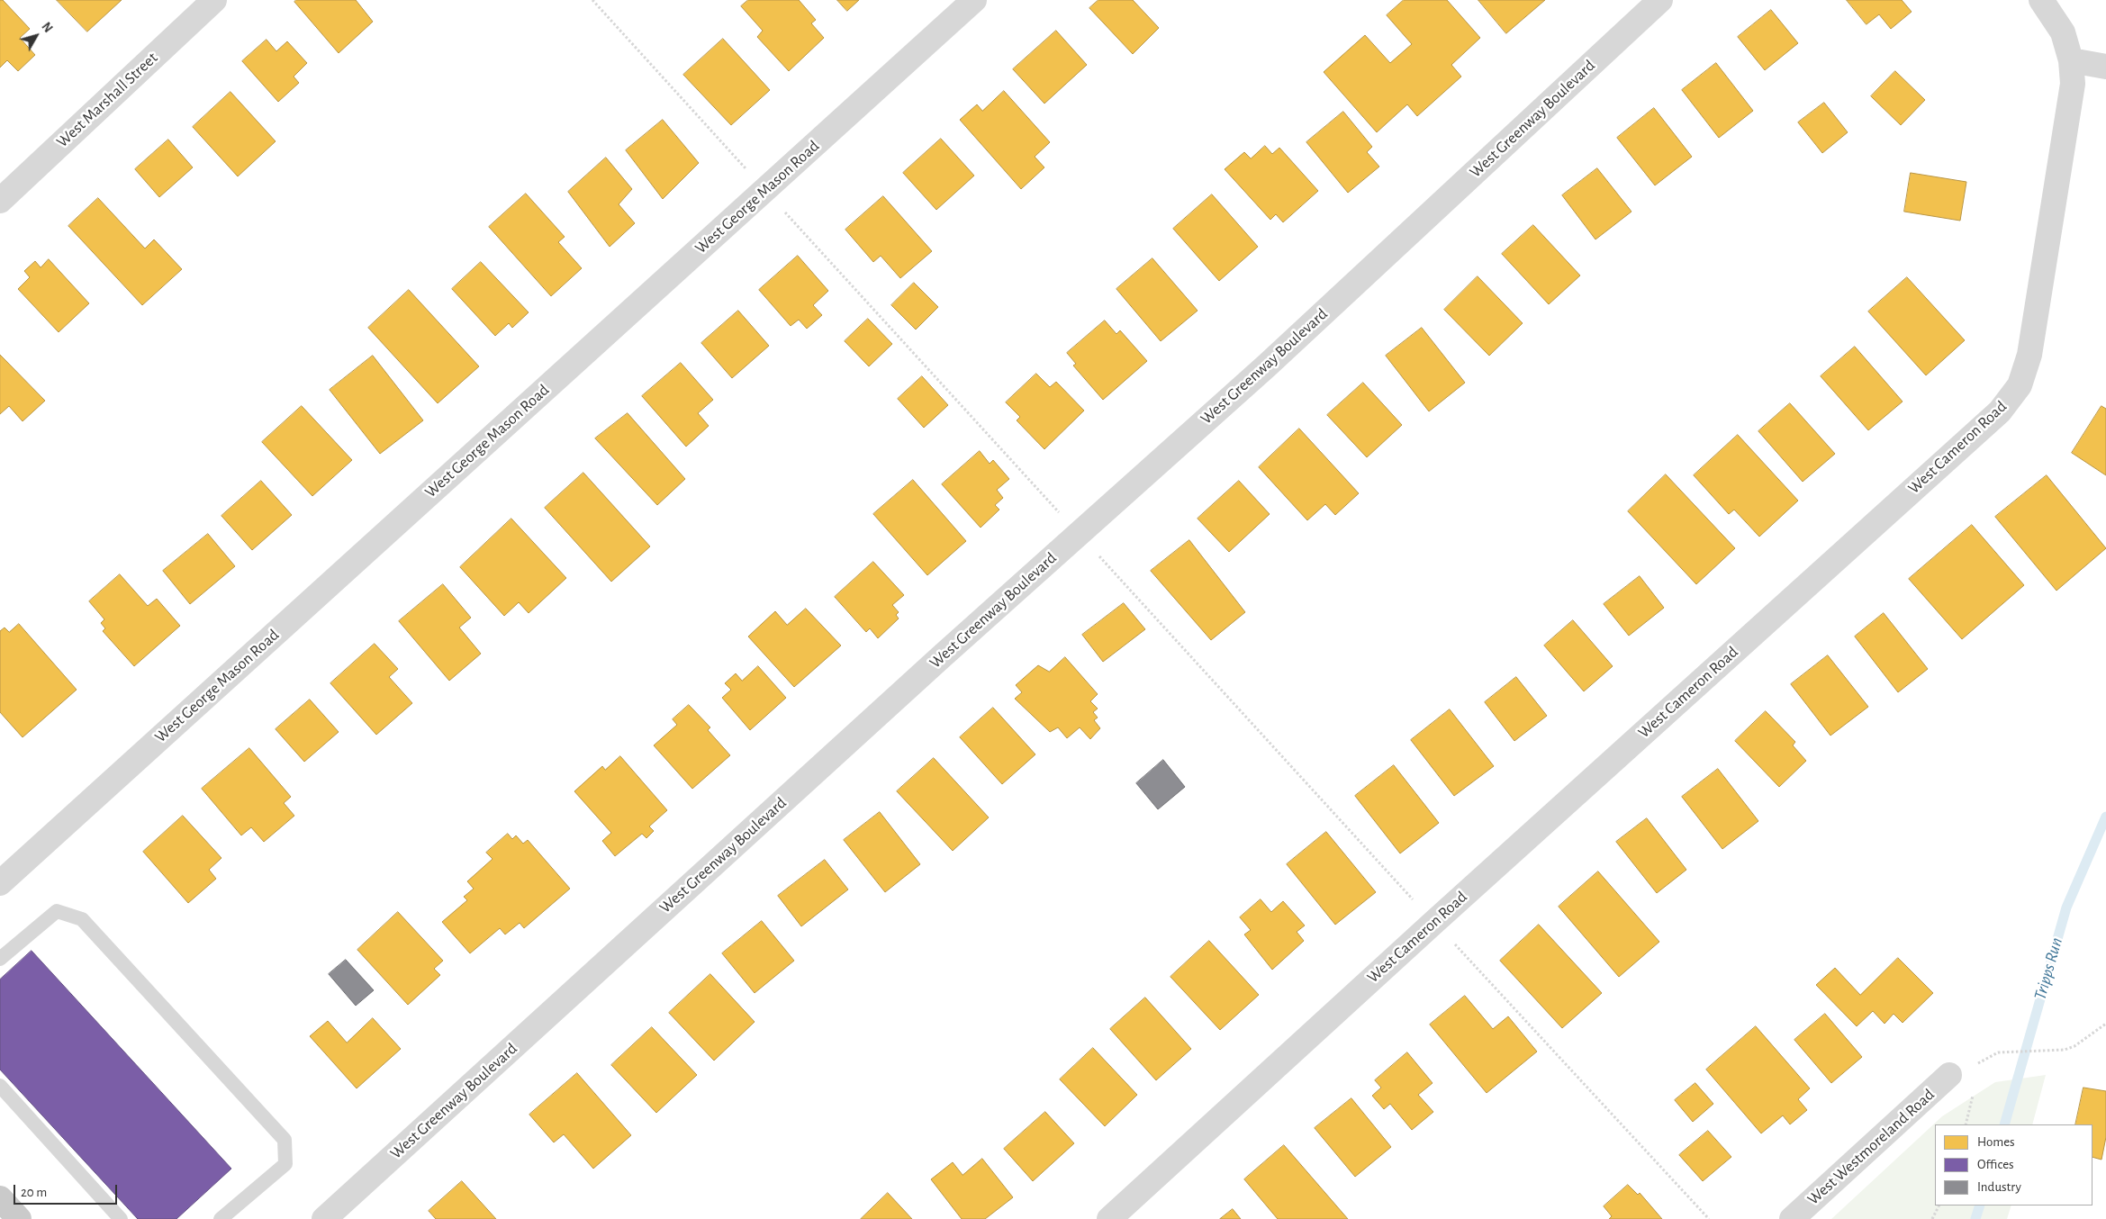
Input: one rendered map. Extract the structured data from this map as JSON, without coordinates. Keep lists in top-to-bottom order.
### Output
{
  "streets": {
    "street": [
      "West Marshall Street",
      "West Greenway Boulevard",
      "West George Mason Road",
      "West Cameron Road",
      "West Westmoreland Road"
    ]
  },
  "water": ["Tripps Run"],
  "legend": ["Homes", "Offices", "Industry"],
  "scale_bar": "20 m",
  "north": "top right"
}
